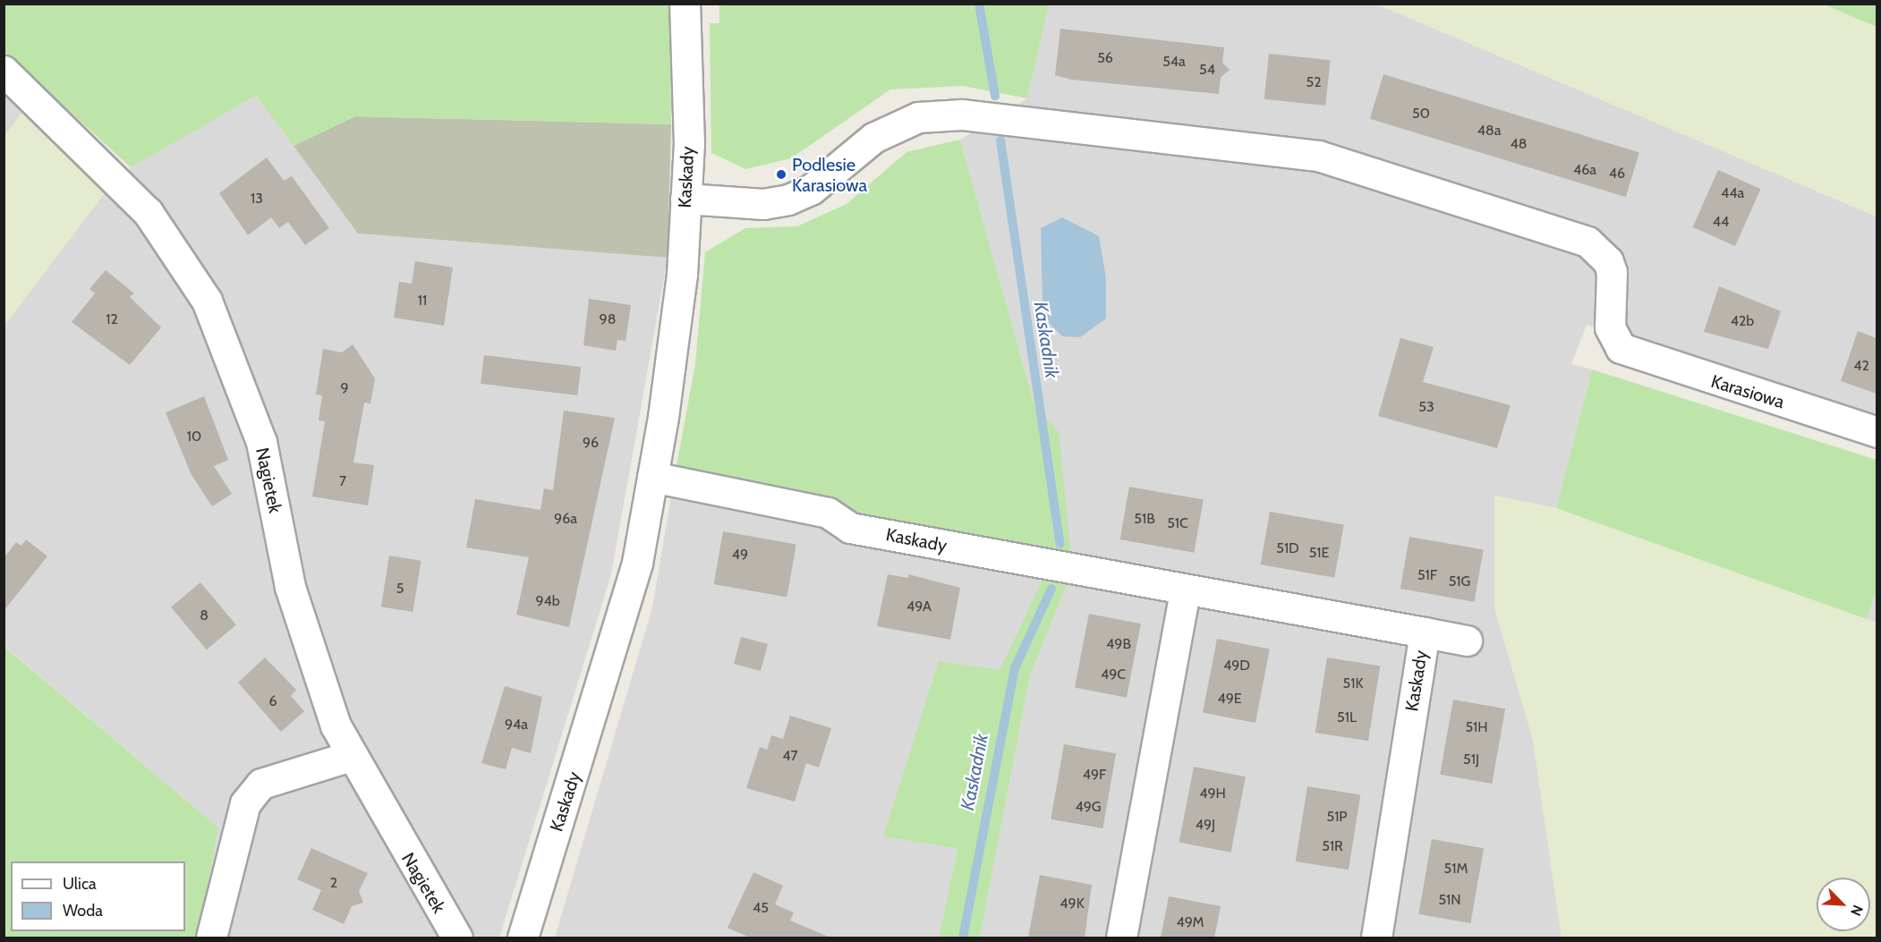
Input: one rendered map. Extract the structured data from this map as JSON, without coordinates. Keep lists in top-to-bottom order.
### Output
{
  "streets": {
    "street": ["Kaskady", "Karasiowa", "Nagietek"]
  },
  "crossings": [
    ["Kaskady", "Karasiowa"]
  ],
  "water": ["Kaskadnik"],
  "places": ["Podlesie Karasiowa"],
  "house_numbers": [
    "56",
    "54a",
    "54",
    "52",
    "50",
    "48a",
    "48",
    "46a",
    "46",
    "44a",
    "13",
    "44",
    "11",
    "12",
    "98",
    "42b",
    "42",
    "9",
    "53",
    "10",
    "96",
    "7",
    "96a",
    "51B",
    "51C",
    "51D",
    "51E",
    "49",
    "51F",
    "51G",
    "5",
    "94b",
    "49A",
    "8",
    "49B",
    "49D",
    "49C",
    "51K",
    "49E",
    "6",
    "51L",
    "94a",
    "51H",
    "47",
    "51J",
    "49F",
    "49H",
    "49G",
    "51P",
    "49J",
    "51R",
    "51M",
    "2",
    "51N",
    "49K",
    "45",
    "49M"
  ],
  "legend": ["Ulica", "Woda"],
  "north": "bottom right"
}
